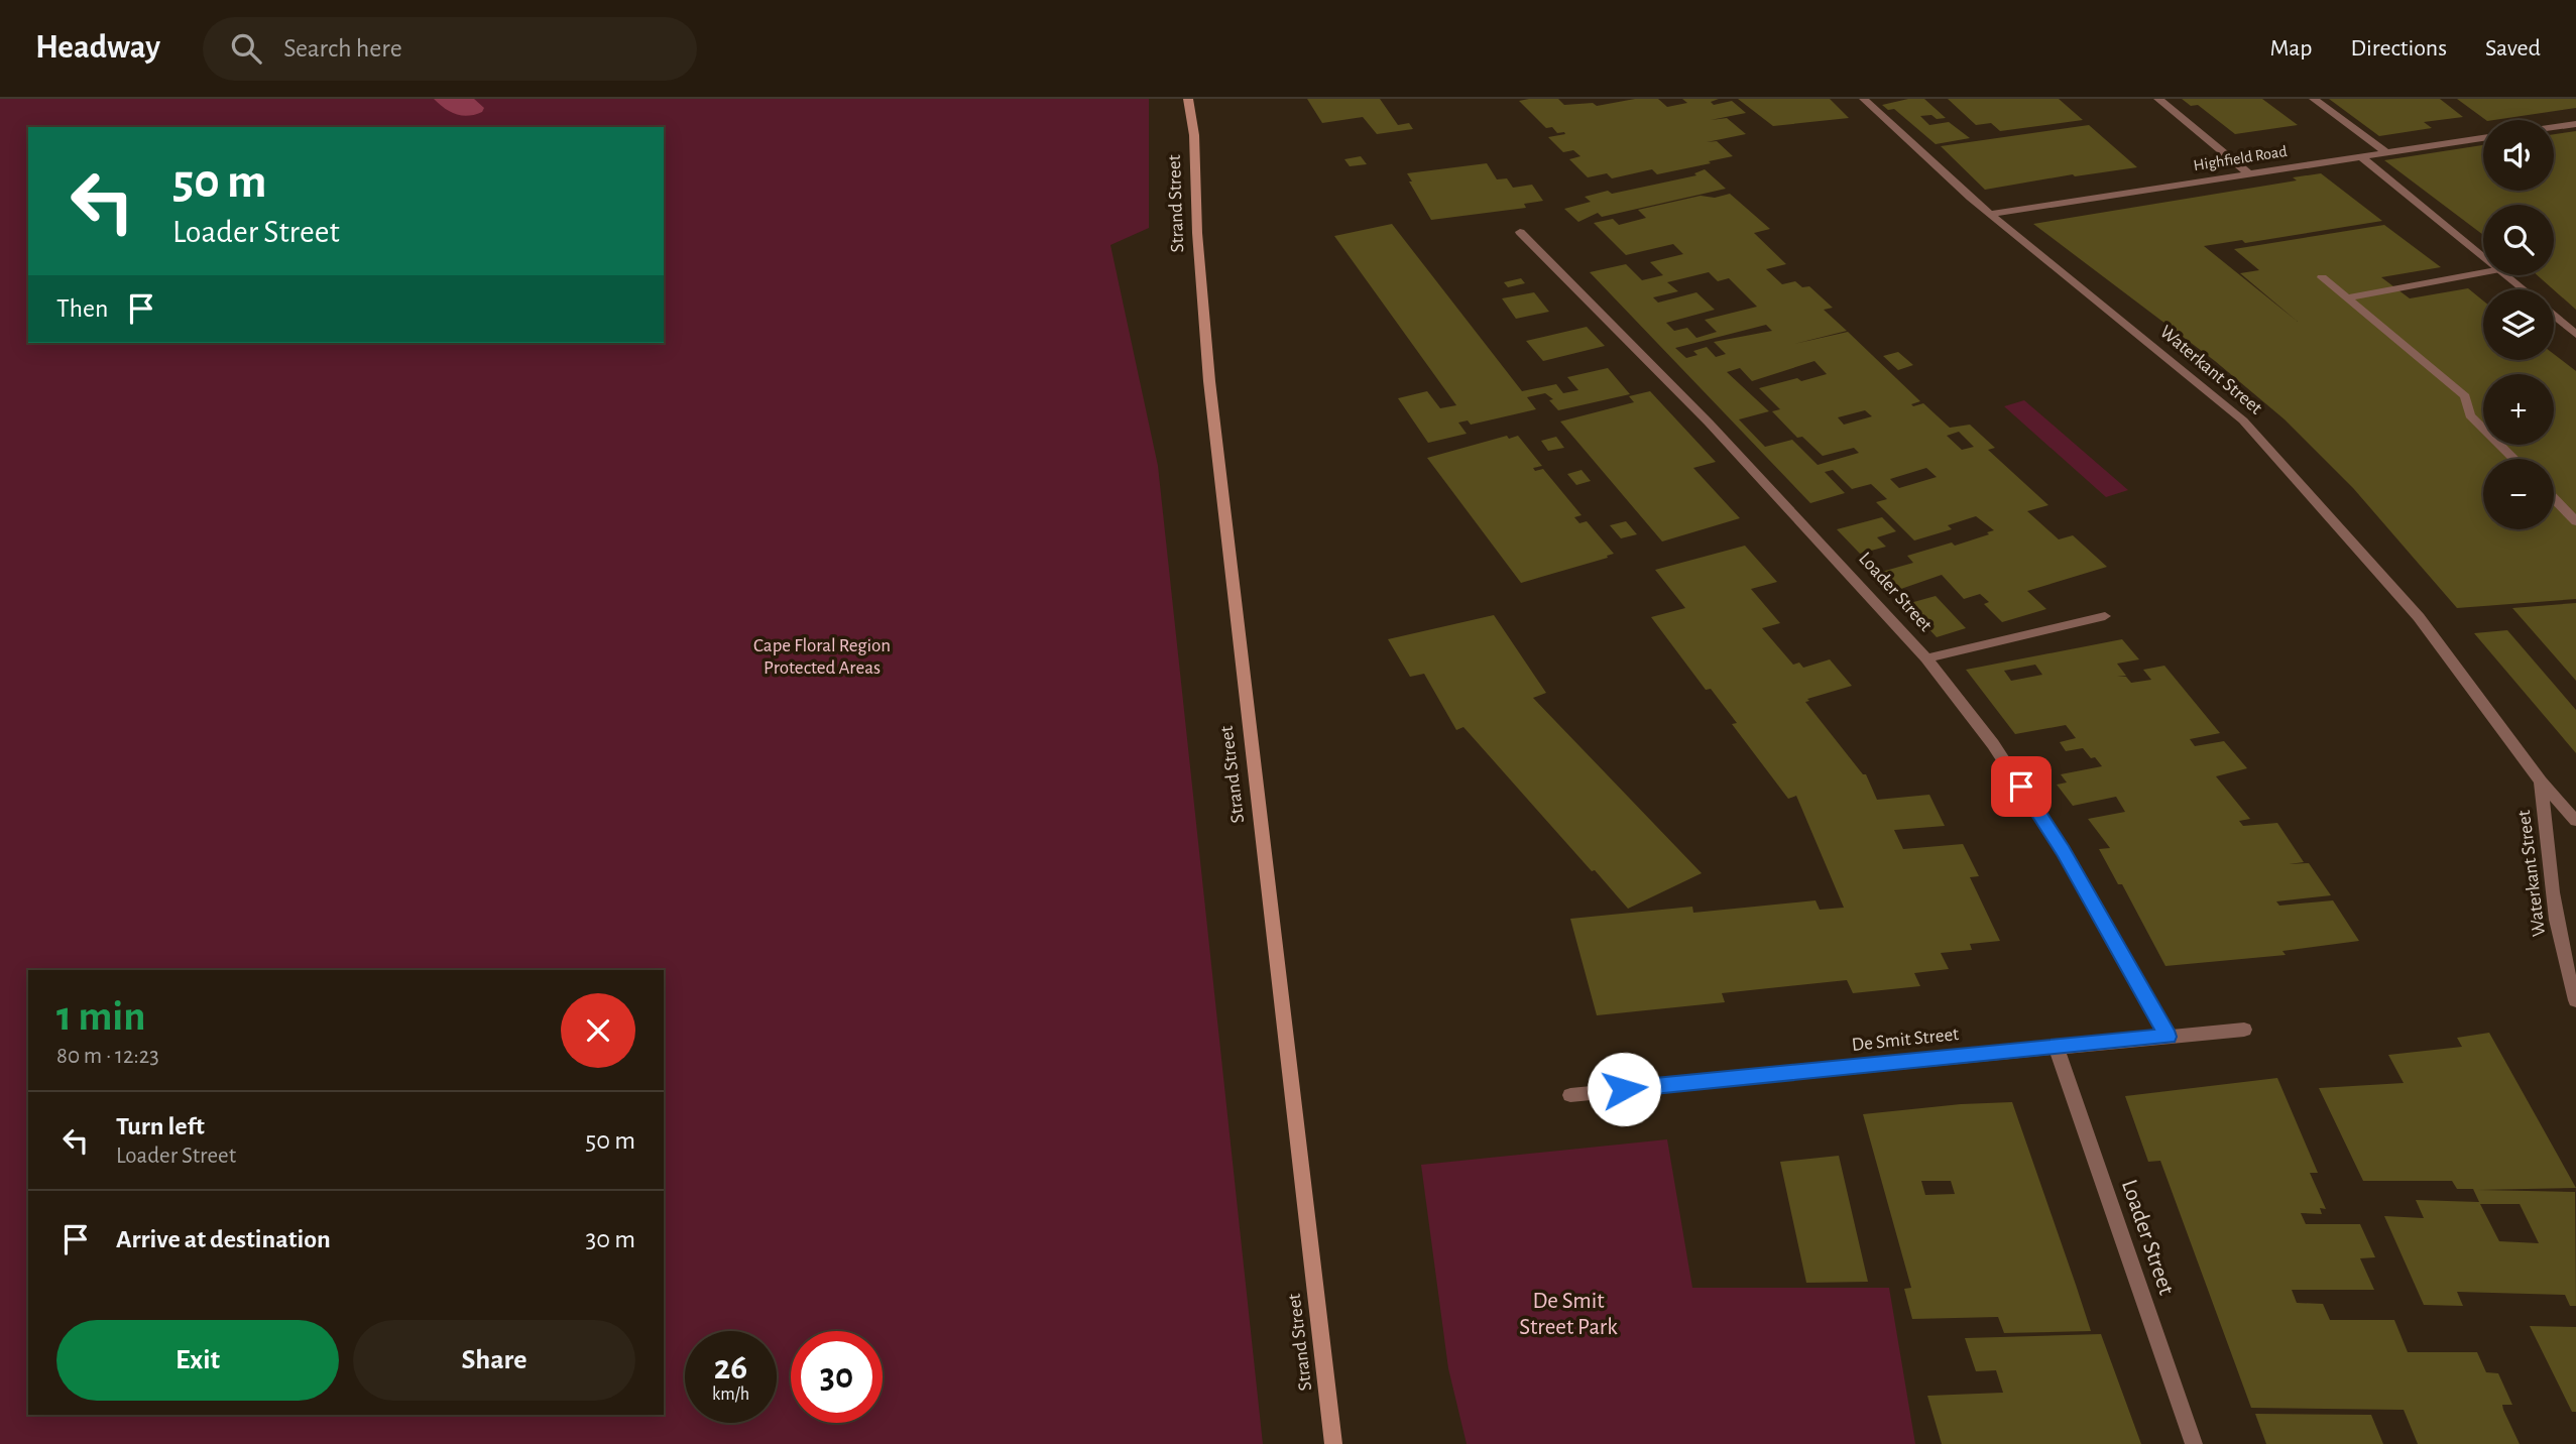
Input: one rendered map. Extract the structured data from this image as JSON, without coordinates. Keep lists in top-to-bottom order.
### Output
{
  "streets": {
    "street": [
      "Highfield Road",
      "Strand Street",
      "Waterkant Street",
      "Loader Street",
      "De Smit Street"
    ]
  },
  "crossings": [
    ["Highfield Road", "Waterkant Street"],
    ["Loader Street", "De Smit Street"]
  ],
  "parks": ["Cape Floral Region Protected Areas", "De Smit Street Park"],
  "page": {
    "header": "Headway",
    "search": "Search here",
    "nav": ["Map", "Directions", "Saved"],
    "map_buttons": ["+", "−"],
    "turn": ["50 m", "Loader Street"],
    "then": "Then",
    "heading": ["1 min", "80 m · 12:23"],
    "list": [
      {
        "name": "Turn left",
        "note": "Loader Street",
        "value": "50 m"
      },
      {
        "name": "Arrive at destination",
        "value": "30 m"
      }
    ],
    "buttons": ["Exit", "Share"],
    "speed": "26 km/h",
    "limit": "30"
  }
}
